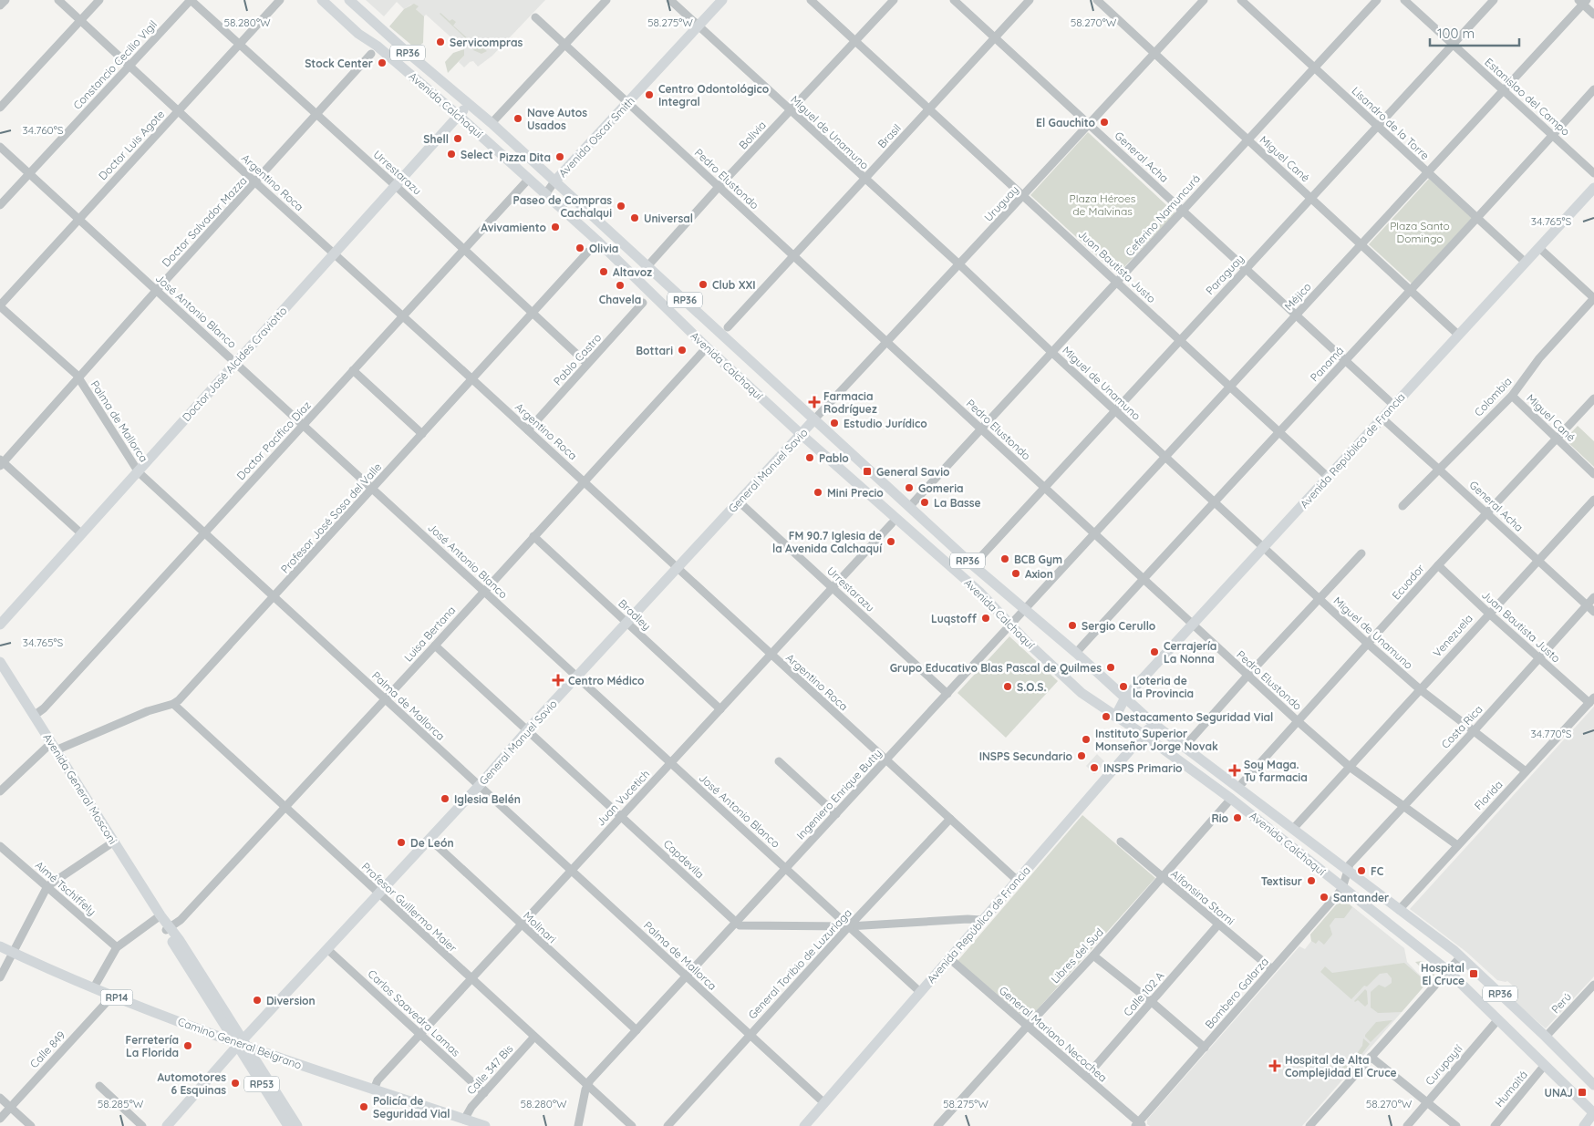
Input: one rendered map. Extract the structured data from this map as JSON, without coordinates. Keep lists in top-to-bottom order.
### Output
{
  "streets": {
    "main road": [
      "RP36",
      "Avenida Calchaquí",
      "Avenida Oscar Smith",
      "Doctor José Alcides Craviotto",
      "Avenida República de Francia",
      "General Manuel Savio",
      "Avenida General Mosconi",
      "RP14",
      "Camino General Belgrano",
      "RP53"
    ],
    "street": [
      "Constancio Cecilio Vigil",
      "Estanislao del Campo",
      "Lisandro de la Torre",
      "Miguel de Unamuno",
      "Bolivia",
      "Brasil",
      "Doctor Luis Agote",
      "General Acha",
      "Miguel Cané",
      "Urrestarazu",
      "Pedro Elustondo",
      "Argentino Roca",
      "Uruguay",
      "Ceferino Namuncurá",
      "Doctor Salvador Mazza",
      "Juan Bautista Justo",
      "Paraguay",
      "Méjico",
      "José Antonio Blanco",
      "Pablo Castro",
      "Panamá",
      "Colombia",
      "Palma de Mallorca",
      "Doctor Pacífico Díaz",
      "Profesor José Sosa del Valle",
      "Ecuador",
      "Bradley",
      "Luisa Bertana",
      "Venezuela",
      "Costa Rica",
      "Ingeniero Enrique Butty",
      "Florida",
      "Juan Vucetich",
      "Capdevila",
      "Aimé Tschiffely",
      "Alfonsina Storni",
      "Profesor Guillermo Maier",
      "Molinari",
      "Libres del Sud",
      "General Toribio de Luzuriaga",
      "Bombero Galarza",
      "Calle 102 A",
      "Perú",
      "Carlos Saavedra Lamas",
      "General Mariano Necochea",
      "Calle 849",
      "Curupaytí",
      "Calle 347 Bis",
      "Humaitá"
    ]
  },
  "crossings": [
    ["Constancio Cecilio Vigil", "Urrestarazu"],
    ["Constancio Cecilio Vigil", "Argentino Roca"],
    ["Constancio Cecilio Vigil", "José Antonio Blanco"],
    ["Estanislao del Campo", "Paraguay"],
    ["Estanislao del Campo", "Méjico"],
    ["Estanislao del Campo", "Panamá"],
    ["Avenida Calchaquí", "Bolivia"],
    ["Avenida Calchaquí", "Avenida Oscar Smith"],
    ["Avenida Calchaquí", "Uruguay"],
    ["Avenida Calchaquí", "Ceferino Namuncurá"],
    ["Avenida Calchaquí", "Paraguay"],
    ["Avenida Calchaquí", "Méjico"],
    ["Avenida Calchaquí", "Doctor José Alcides Craviotto"],
    ["Avenida Calchaquí", "Panamá"],
    ["Avenida Calchaquí", "Doctor Pacífico Díaz"],
    ["Avenida Calchaquí", "Avenida República de Francia"],
    ["Avenida Calchaquí", "General Manuel Savio"],
    ["Avenida Calchaquí", "Luisa Bertana"],
    ["Avenida Calchaquí", "Venezuela"],
    ["Avenida Calchaquí", "Costa Rica"],
    ["Avenida Calchaquí", "Ingeniero Enrique Butty"],
    ["Avenida Calchaquí", "Florida"],
    ["Avenida Calchaquí", "Libres del Sud"],
    ["Avenida Calchaquí", "Bombero Galarza"],
    ["Avenida Calchaquí", "Perú"],
    ["Avenida Calchaquí", "Curupaytí"],
    ["Avenida Calchaquí", "Humaitá"],
    ["Lisandro de la Torre", "Ceferino Namuncurá"],
    ["Lisandro de la Torre", "Paraguay"],
    ["Lisandro de la Torre", "Méjico"],
    ["Lisandro de la Torre", "Panamá"],
    ["Lisandro de la Torre", "Avenida República de Francia"],
    ["Miguel de Unamuno", "Bolivia"],
    ["Miguel de Unamuno", "Brasil"],
    ["Miguel de Unamuno", "Avenida Oscar Smith"],
    ["Miguel de Unamuno", "Uruguay"],
    ["Miguel de Unamuno", "Ceferino Namuncurá"],
    ["Miguel de Unamuno", "Paraguay"],
    ["Miguel de Unamuno", "Méjico"],
    ["Miguel de Unamuno", "Panamá"],
    ["Miguel de Unamuno", "Avenida República de Francia"],
    ["Miguel de Unamuno", "Ecuador"],
    ["Miguel de Unamuno", "Venezuela"],
    ["Miguel de Unamuno", "Costa Rica"],
    ["Miguel de Unamuno", "Florida"],
    ["Bolivia", "Pedro Elustondo"],
    ["Bolivia", "Juan Bautista Justo"],
    ["Brasil", "General Acha"],
    ["Brasil", "Pedro Elustondo"],
    ["Brasil", "Juan Bautista Justo"],
    ["Avenida Oscar Smith", "Pedro Elustondo"],
    ["Doctor Luis Agote", "Urrestarazu"],
    ["Doctor Luis Agote", "Argentino Roca"],
    ["Doctor Luis Agote", "José Antonio Blanco"],
    ["Doctor Luis Agote", "Palma de Mallorca"],
    ["General Acha", "Uruguay"],
    ["General Acha", "Ceferino Namuncurá"],
    ["General Acha", "Paraguay"],
    ["General Acha", "Méjico"],
    ["General Acha", "Panamá"],
    ["General Acha", "Colombia"],
    ["General Acha", "Avenida República de Francia"],
    ["General Acha", "Ecuador"],
    ["General Acha", "Venezuela"],
    ["General Acha", "Costa Rica"],
    ["Miguel Cané", "Uruguay"],
    ["Miguel Cané", "Ceferino Namuncurá"],
    ["Miguel Cané", "Paraguay"],
    ["Miguel Cané", "Méjico"],
    ["Miguel Cané", "Panamá"],
    ["Miguel Cané", "Colombia"],
    ["Miguel Cané", "Avenida República de Francia"],
    ["Miguel Cané", "Ecuador"],
    ["Urrestarazu", "Doctor Salvador Mazza"],
    ["Urrestarazu", "Pablo Castro"],
    ["Urrestarazu", "Doctor José Alcides Craviotto"],
    ["Urrestarazu", "Doctor Pacífico Díaz"],
    ["Urrestarazu", "General Manuel Savio"],
    ["Urrestarazu", "Profesor José Sosa del Valle"],
    ["Urrestarazu", "Ingeniero Enrique Butty"],
    ["Urrestarazu", "Juan Vucetich"],
    ["Pedro Elustondo", "Uruguay"],
    ["Pedro Elustondo", "Ceferino Namuncurá"],
    ["Pedro Elustondo", "Paraguay"],
    ["Pedro Elustondo", "Méjico"],
    ["Pedro Elustondo", "Panamá"],
    ["Pedro Elustondo", "Avenida República de Francia"],
    ["Pedro Elustondo", "Ecuador"],
    ["Pedro Elustondo", "Venezuela"],
    ["Pedro Elustondo", "Costa Rica"],
    ["Pedro Elustondo", "Florida"],
    ["Argentino Roca", "Doctor Salvador Mazza"],
    ["Argentino Roca", "Pablo Castro"],
    ["Argentino Roca", "Doctor José Alcides Craviotto"],
    ["Argentino Roca", "Doctor Pacífico Díaz"],
    ["Argentino Roca", "Avenida República de Francia"],
    ["Argentino Roca", "General Manuel Savio"],
    ["Argentino Roca", "Profesor José Sosa del Valle"],
    ["Argentino Roca", "Luisa Bertana"],
    ["Argentino Roca", "Ingeniero Enrique Butty"],
    ["Argentino Roca", "Juan Vucetich"],
    ["Argentino Roca", "General Toribio de Luzuriaga"],
    ["Uruguay", "Juan Bautista Justo"],
    ["Uruguay", "General Manuel Savio"],
    ["Ceferino Namuncurá", "Juan Bautista Justo"],
    ["Doctor Salvador Mazza", "José Antonio Blanco"],
    ["Doctor Salvador Mazza", "Palma de Mallorca"],
    ["Juan Bautista Justo", "Paraguay"],
    ["Juan Bautista Justo", "Méjico"],
    ["Juan Bautista Justo", "Panamá"],
    ["Juan Bautista Justo", "Avenida República de Francia"],
    ["Juan Bautista Justo", "Ecuador"],
    ["Juan Bautista Justo", "Venezuela"],
    ["Juan Bautista Justo", "Costa Rica"],
    ["Juan Bautista Justo", "Florida"],
    ["Méjico", "Ingeniero Enrique Butty"],
    ["José Antonio Blanco", "Doctor José Alcides Craviotto"],
    ["José Antonio Blanco", "Doctor Pacífico Díaz"],
    ["José Antonio Blanco", "Avenida República de Francia"],
    ["José Antonio Blanco", "General Manuel Savio"],
    ["José Antonio Blanco", "Profesor José Sosa del Valle"],
    ["José Antonio Blanco", "Luisa Bertana"],
    ["José Antonio Blanco", "Ingeniero Enrique Butty"],
    ["José Antonio Blanco", "Juan Vucetich"],
    ["José Antonio Blanco", "General Toribio de Luzuriaga"],
    ["Doctor José Alcides Craviotto", "Palma de Mallorca"],
    ["Palma de Mallorca", "Doctor Pacífico Díaz"],
    ["Palma de Mallorca", "Avenida República de Francia"],
    ["Palma de Mallorca", "General Manuel Savio"],
    ["Palma de Mallorca", "Profesor José Sosa del Valle"],
    ["Palma de Mallorca", "Luisa Bertana"],
    ["Palma de Mallorca", "Ingeniero Enrique Butty"],
    ["Palma de Mallorca", "Juan Vucetich"],
    ["Palma de Mallorca", "General Toribio de Luzuriaga"],
    ["Doctor Pacífico Díaz", "Avenida General Mosconi"],
    ["Avenida República de Francia", "General Mariano Necochea"],
    ["General Manuel Savio", "Bradley"],
    ["General Manuel Savio", "Avenida General Mosconi"],
    ["General Manuel Savio", "Capdevila"],
    ["General Manuel Savio", "Profesor Guillermo Maier"],
    ["General Manuel Savio", "Molinari"],
    ["General Manuel Savio", "Carlos Saavedra Lamas"],
    ["General Manuel Savio", "Camino General Belgrano"],
    ["Profesor José Sosa del Valle", "Avenida General Mosconi"],
    ["Profesor José Sosa del Valle", "Profesor Guillermo Maier"],
    ["Bradley", "Luisa Bertana"],
    ["Bradley", "Juan Vucetich"],
    ["Luisa Bertana", "Avenida General Mosconi"],
    ["Luisa Bertana", "Capdevila"],
    ["Luisa Bertana", "Profesor Guillermo Maier"],
    ["Costa Rica", "Bombero Galarza"],
    ["Avenida General Mosconi", "Camino General Belgrano"],
    ["Ingeniero Enrique Butty", "Capdevila"],
    ["Ingeniero Enrique Butty", "Profesor Guillermo Maier"],
    ["Ingeniero Enrique Butty", "Molinari"],
    ["Juan Vucetich", "Capdevila"],
    ["Juan Vucetich", "Profesor Guillermo Maier"],
    ["Juan Vucetich", "Molinari"],
    ["Juan Vucetich", "Carlos Saavedra Lamas"],
    ["Juan Vucetich", "Camino General Belgrano"],
    ["Alfonsina Storni", "Libres del Sud"],
    ["Alfonsina Storni", "Bombero Galarza"],
    ["Alfonsina Storni", "Calle 102 A"],
    ["Profesor Guillermo Maier", "Calle 347 Bis"],
    ["Libres del Sud", "General Mariano Necochea"],
    ["Bombero Galarza", "General Mariano Necochea"],
    ["Calle 102 A", "General Mariano Necochea"],
    ["Carlos Saavedra Lamas", "Calle 347 Bis"],
    ["Camino General Belgrano", "Calle 849"],
    ["Camino General Belgrano", "Calle 347 Bis"]
  ],
  "parks": ["Plaza Héroes de Malvinas", "Plaza Santo Domingo"],
  "places": {
    "other": [
      "Servicompras",
      "Stock Center",
      "Centro Odontológico Integral",
      "Nave Autos Usados",
      "El Gauchito",
      "Shell",
      "Select",
      "Pizza Dita",
      "Paseo de Compras Cachalqui",
      "Universal",
      "Avivamiento",
      "Olivia",
      "Altavoz",
      "Club XXI",
      "Chavela",
      "Bottari",
      "Estudio Jurídico",
      "Pablo",
      "Gomeria",
      "Mini Precio",
      "La Basse",
      "FM 90.7 Iglesia de la Avenida Calchaquí",
      "BCB Gym",
      "Axion",
      "Luqstoff",
      "Sergio Cerullo",
      "Cerrajería La Nonna",
      "Grupo Educativo Blas Pascal de Quilmes",
      "S.O.S.",
      "Loteria de la Provincia",
      "Destacamento Seguridad Vial",
      "Instituto Superior Monseñor Jorge Novak",
      "INSPS Secundario",
      "INSPS Primario",
      "Iglesia Belén",
      "Rio",
      "De León",
      "FC",
      "Textisur",
      "Santander",
      "Diversion",
      "Ferretería La Florida",
      "Automotores 6 Esquinas",
      "Policía de Seguridad Vial"
    ],
    "health": [
      "Farmacia Rodríguez",
      "Centro Médico",
      "Soy Maga. Tu farmacia",
      "Hospital de Alta Complejidad El Cruce"
    ],
    "transit": ["General Savio", "Hospital El Cruce", "UNAJ"]
  },
  "scale_bar": "100 m",
  "coordinates": [
    "58.280°W",
    "58.275°W",
    "58.270°W",
    "34.760°S",
    "34.765°S",
    "34.770°S",
    "58.285°W"
  ]
}
